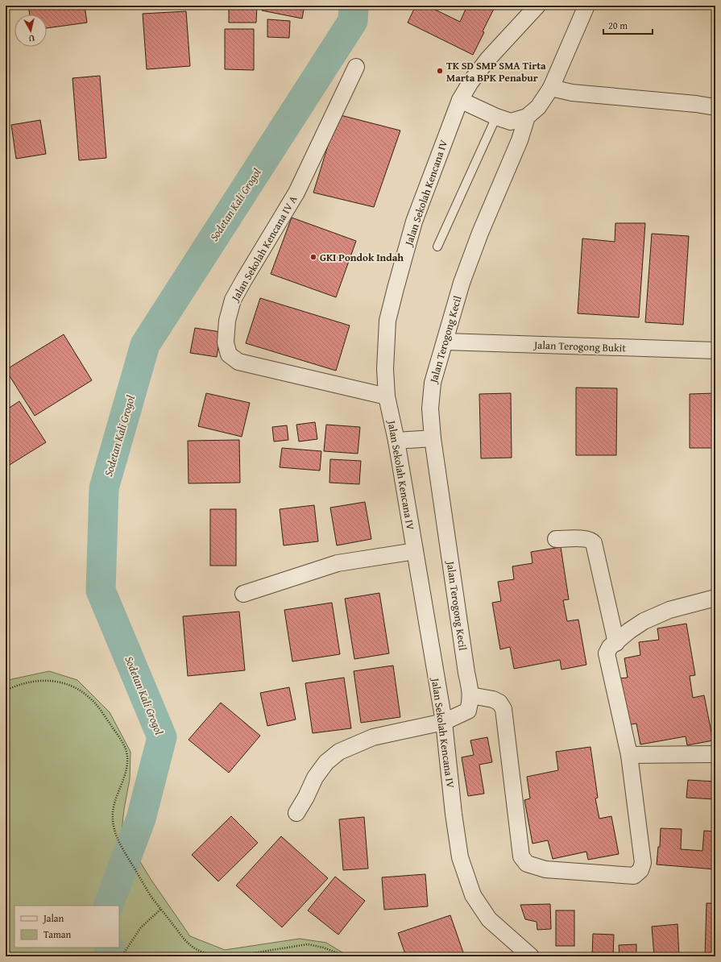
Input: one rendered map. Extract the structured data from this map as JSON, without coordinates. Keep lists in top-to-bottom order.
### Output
{
  "streets": {
    "street": [
      "Jalan Sekolah Kencana IV",
      "Jalan Sekolah Kencana IV A",
      "Jalan Terogong Kecil",
      "Jalan Terogong Bukit"
    ]
  },
  "crossings": [
    ["Jalan Sekolah Kencana IV", "Jalan Sekolah Kencana IV A"],
    ["Jalan Sekolah Kencana IV", "Jalan Terogong Kecil"],
    ["Jalan Terogong Kecil", "Jalan Terogong Bukit"]
  ],
  "water": ["Sodetan Kali Grogol"],
  "places": ["TK SD SMP SMA Tirta Marta BPK Penabur", "GKI Pondok Indah"],
  "legend": ["Jalan", "Taman"],
  "scale_bar": "20 m",
  "north": "bottom"
}
